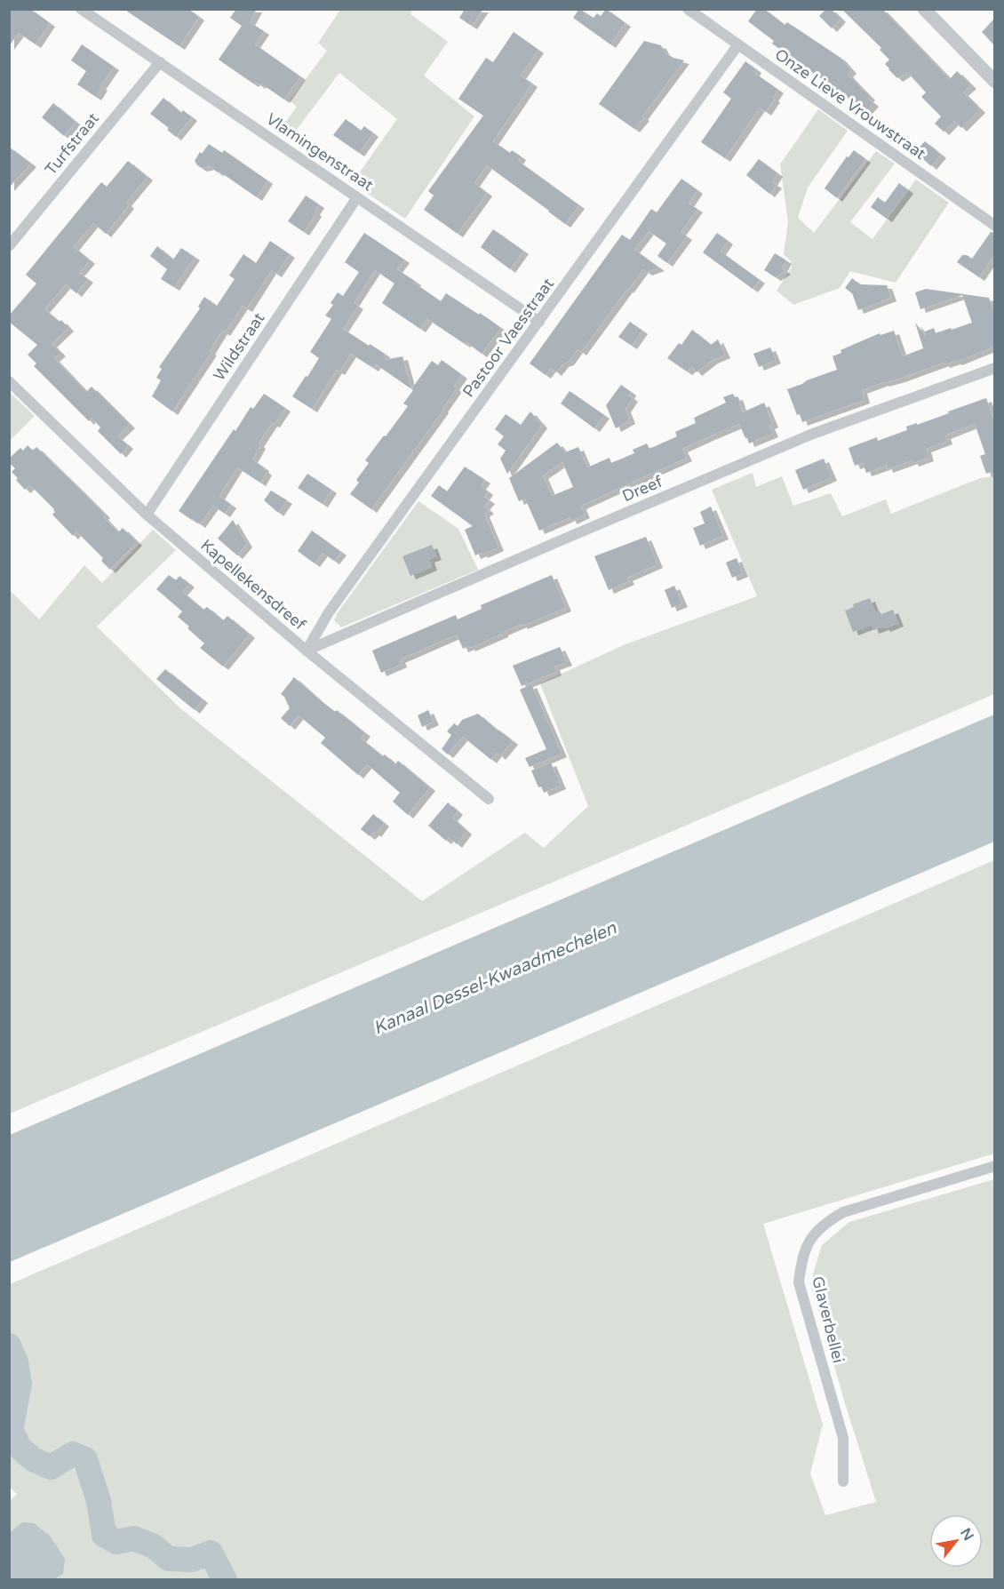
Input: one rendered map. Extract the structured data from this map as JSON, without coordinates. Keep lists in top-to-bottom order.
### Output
{
  "streets": {
    "street": [
      "Onze Lieve Vrouwstraat",
      "Turfstraat",
      "Vlamingenstraat",
      "Pastoor Vaesstraat",
      "Wildstraat",
      "Dreef",
      "Kapellekensdreef",
      "Glaverbellei"
    ]
  },
  "crossings": [
    ["Onze Lieve Vrouwstraat", "Pastoor Vaesstraat"],
    ["Turfstraat", "Vlamingenstraat"],
    ["Vlamingenstraat", "Pastoor Vaesstraat"],
    ["Vlamingenstraat", "Wildstraat"],
    ["Pastoor Vaesstraat", "Dreef"],
    ["Pastoor Vaesstraat", "Kapellekensdreef"],
    ["Wildstraat", "Kapellekensdreef"],
    ["Dreef", "Kapellekensdreef"]
  ],
  "water": ["Kanaal Dessel-Kwaadmechelen"],
  "north": "top right"
}
